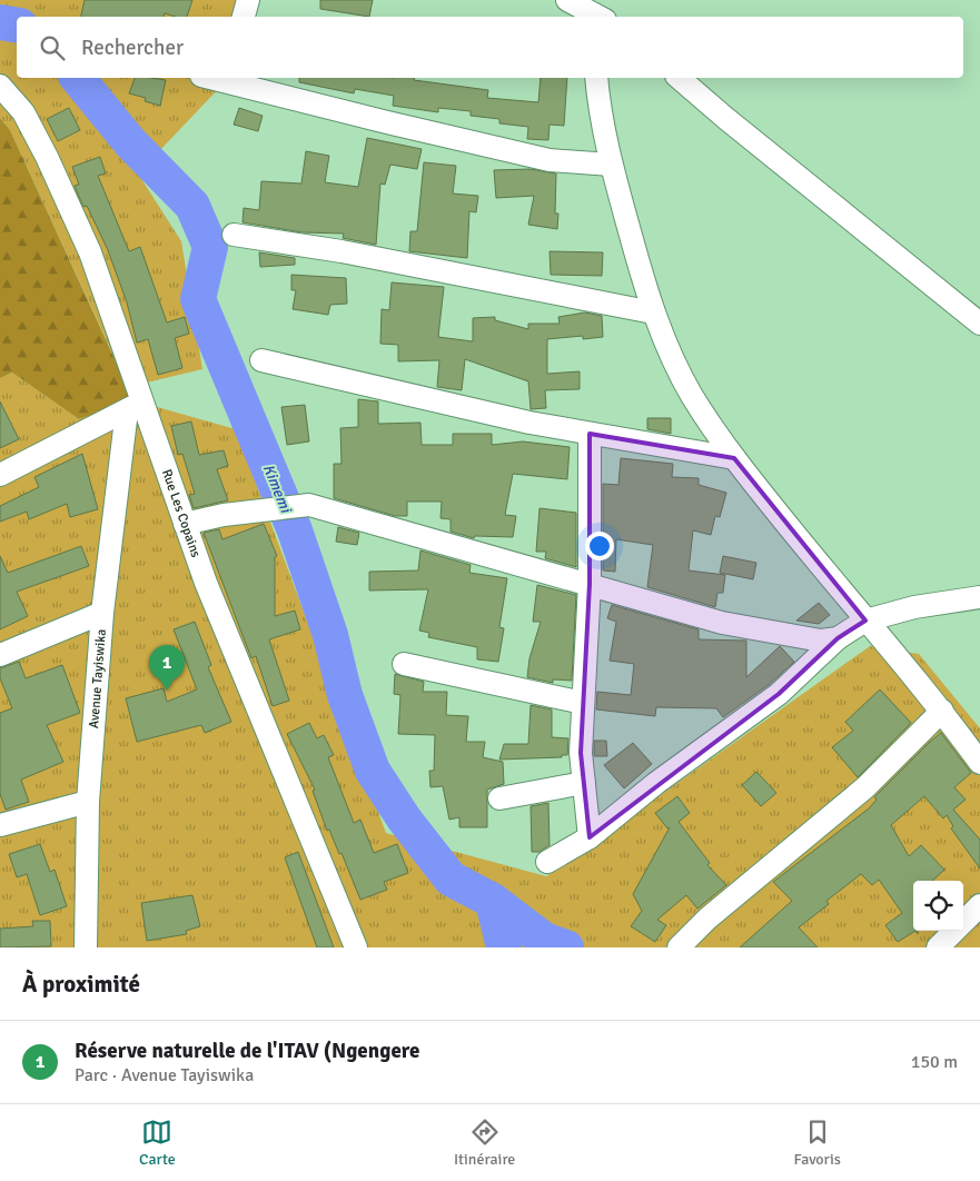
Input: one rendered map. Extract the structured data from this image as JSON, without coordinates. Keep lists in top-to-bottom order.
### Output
{
  "streets": {
    "street": ["Rue Les Copains", "Avenue Tayiswika"]
  },
  "crossings": [
    ["Rue Les Copains", "Avenue Tayiswika"]
  ],
  "water": ["Kimemi"],
  "page": {
    "search": "Rechercher",
    "pins": "1",
    "heading": "À proximité",
    "list": [
      {
        "mark": "1",
        "name": "Réserve naturelle de l'ITAV (Ngengere",
        "note": "Parc · Avenue Tayiswika",
        "value": "150 m"
      }
    ],
    "nav": ["Carte", "Itinéraire", "Favoris"]
  }
}
